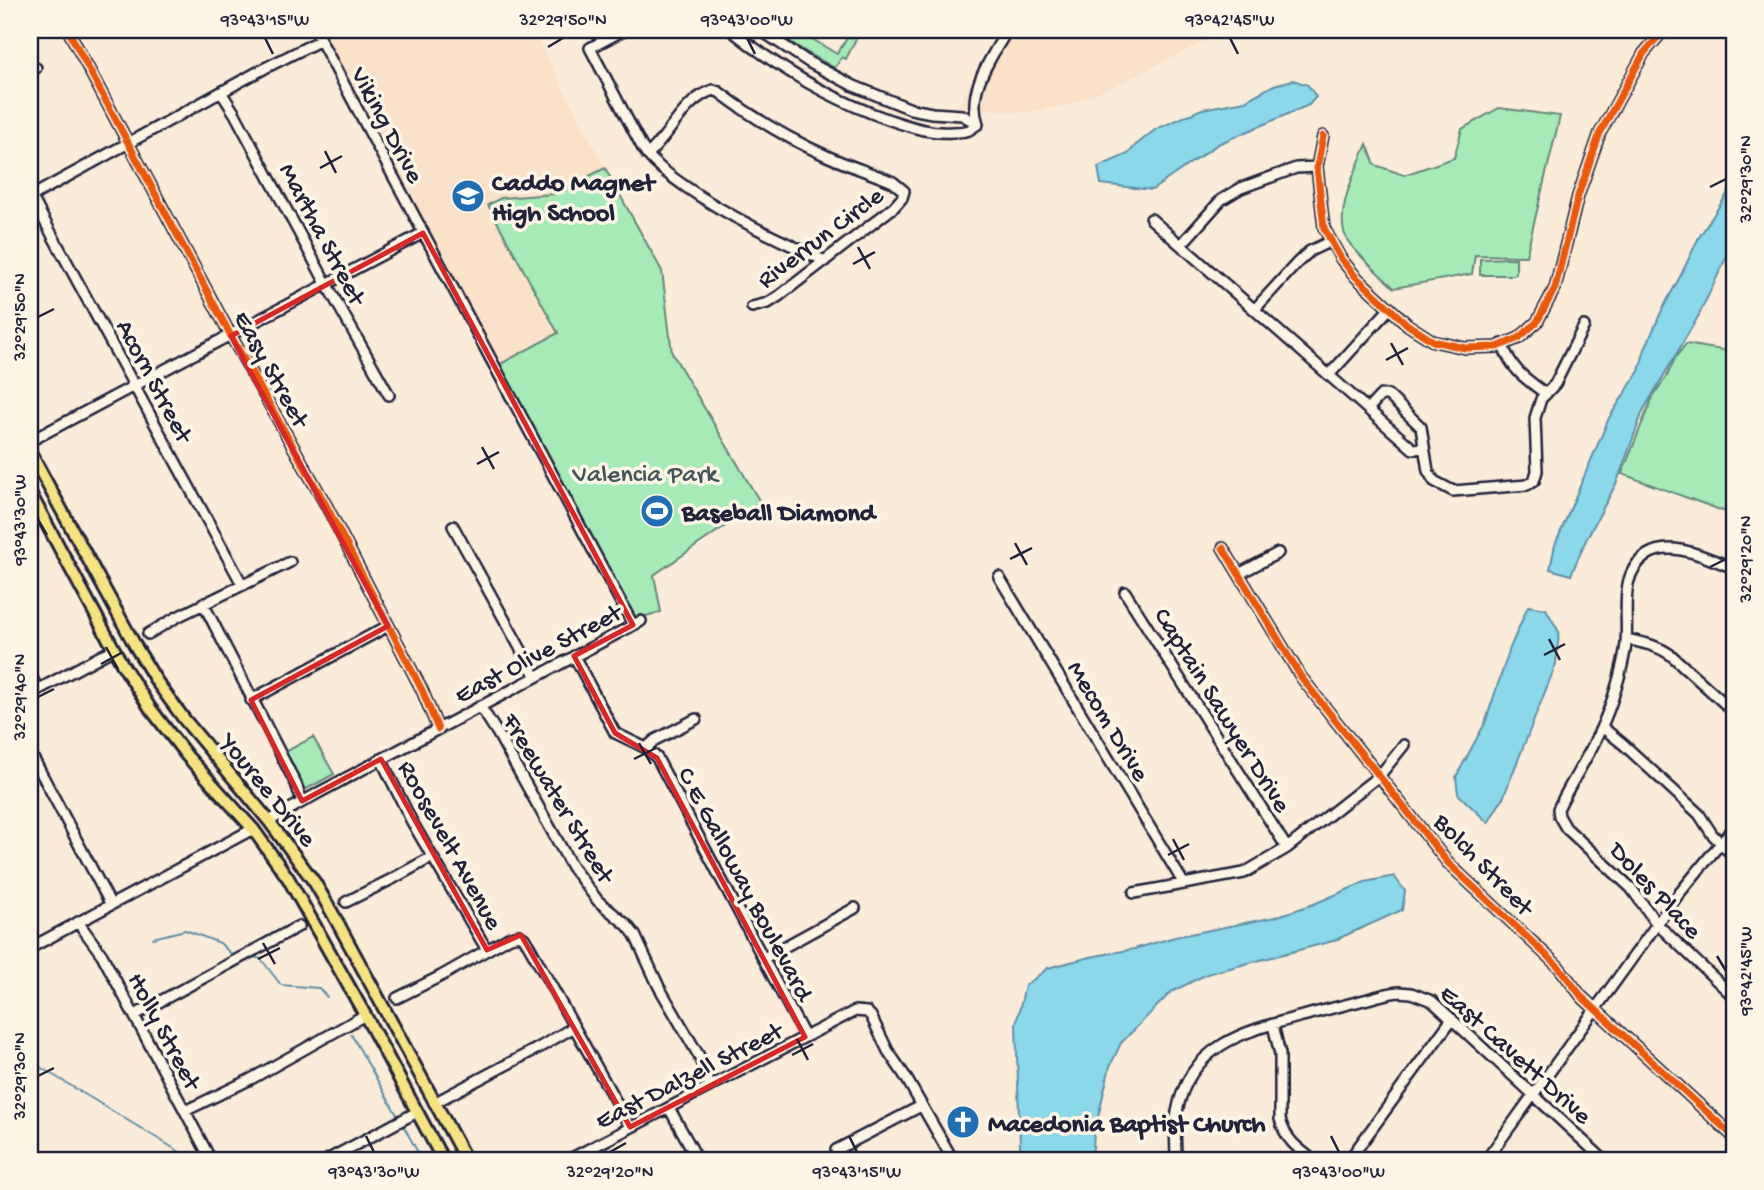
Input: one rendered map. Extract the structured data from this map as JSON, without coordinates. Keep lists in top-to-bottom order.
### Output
{
  "streets": {
    "main road": ["Youree Drive"],
    "street": [
      "Viking Drive",
      "Martha Street",
      "Riverrun Circle",
      "Easy Street",
      "Acorn Street",
      "East Olive Street",
      "Captain Sawyer Drive",
      "Mecom Drive",
      "Freewater Street",
      "Roosevelt Avenue",
      "Bolch Street",
      "C E Galloway Boulevard",
      "Doles Place",
      "Holly Street",
      "East Cavett Drive",
      "East Dalzell Street"
    ]
  },
  "crossings": [
    ["Viking Drive", "East Olive Street"],
    ["Easy Street", "East Olive Street"],
    ["East Olive Street", "Youree Drive"],
    ["East Olive Street", "Freewater Street"],
    ["East Olive Street", "Roosevelt Avenue"],
    ["East Olive Street", "C E Galloway Boulevard"],
    ["Freewater Street", "East Dalzell Street"],
    ["Roosevelt Avenue", "East Dalzell Street"],
    ["C E Galloway Boulevard", "East Dalzell Street"]
  ],
  "parks": ["Valencia Park"],
  "places": {
    "school or university": ["Caddo Magnet High School"],
    "sports": ["Baseball Diamond"],
    "church": ["Macedonia Baptist Church"]
  },
  "coordinates": [
    "93°43'15\"W",
    "32°29'50\"N",
    "93°43'00\"W",
    "93°42'45\"W",
    "32°29'30\"N",
    "93°43'30\"W",
    "32°29'20\"N",
    "32°29'40\"N"
  ]
}
